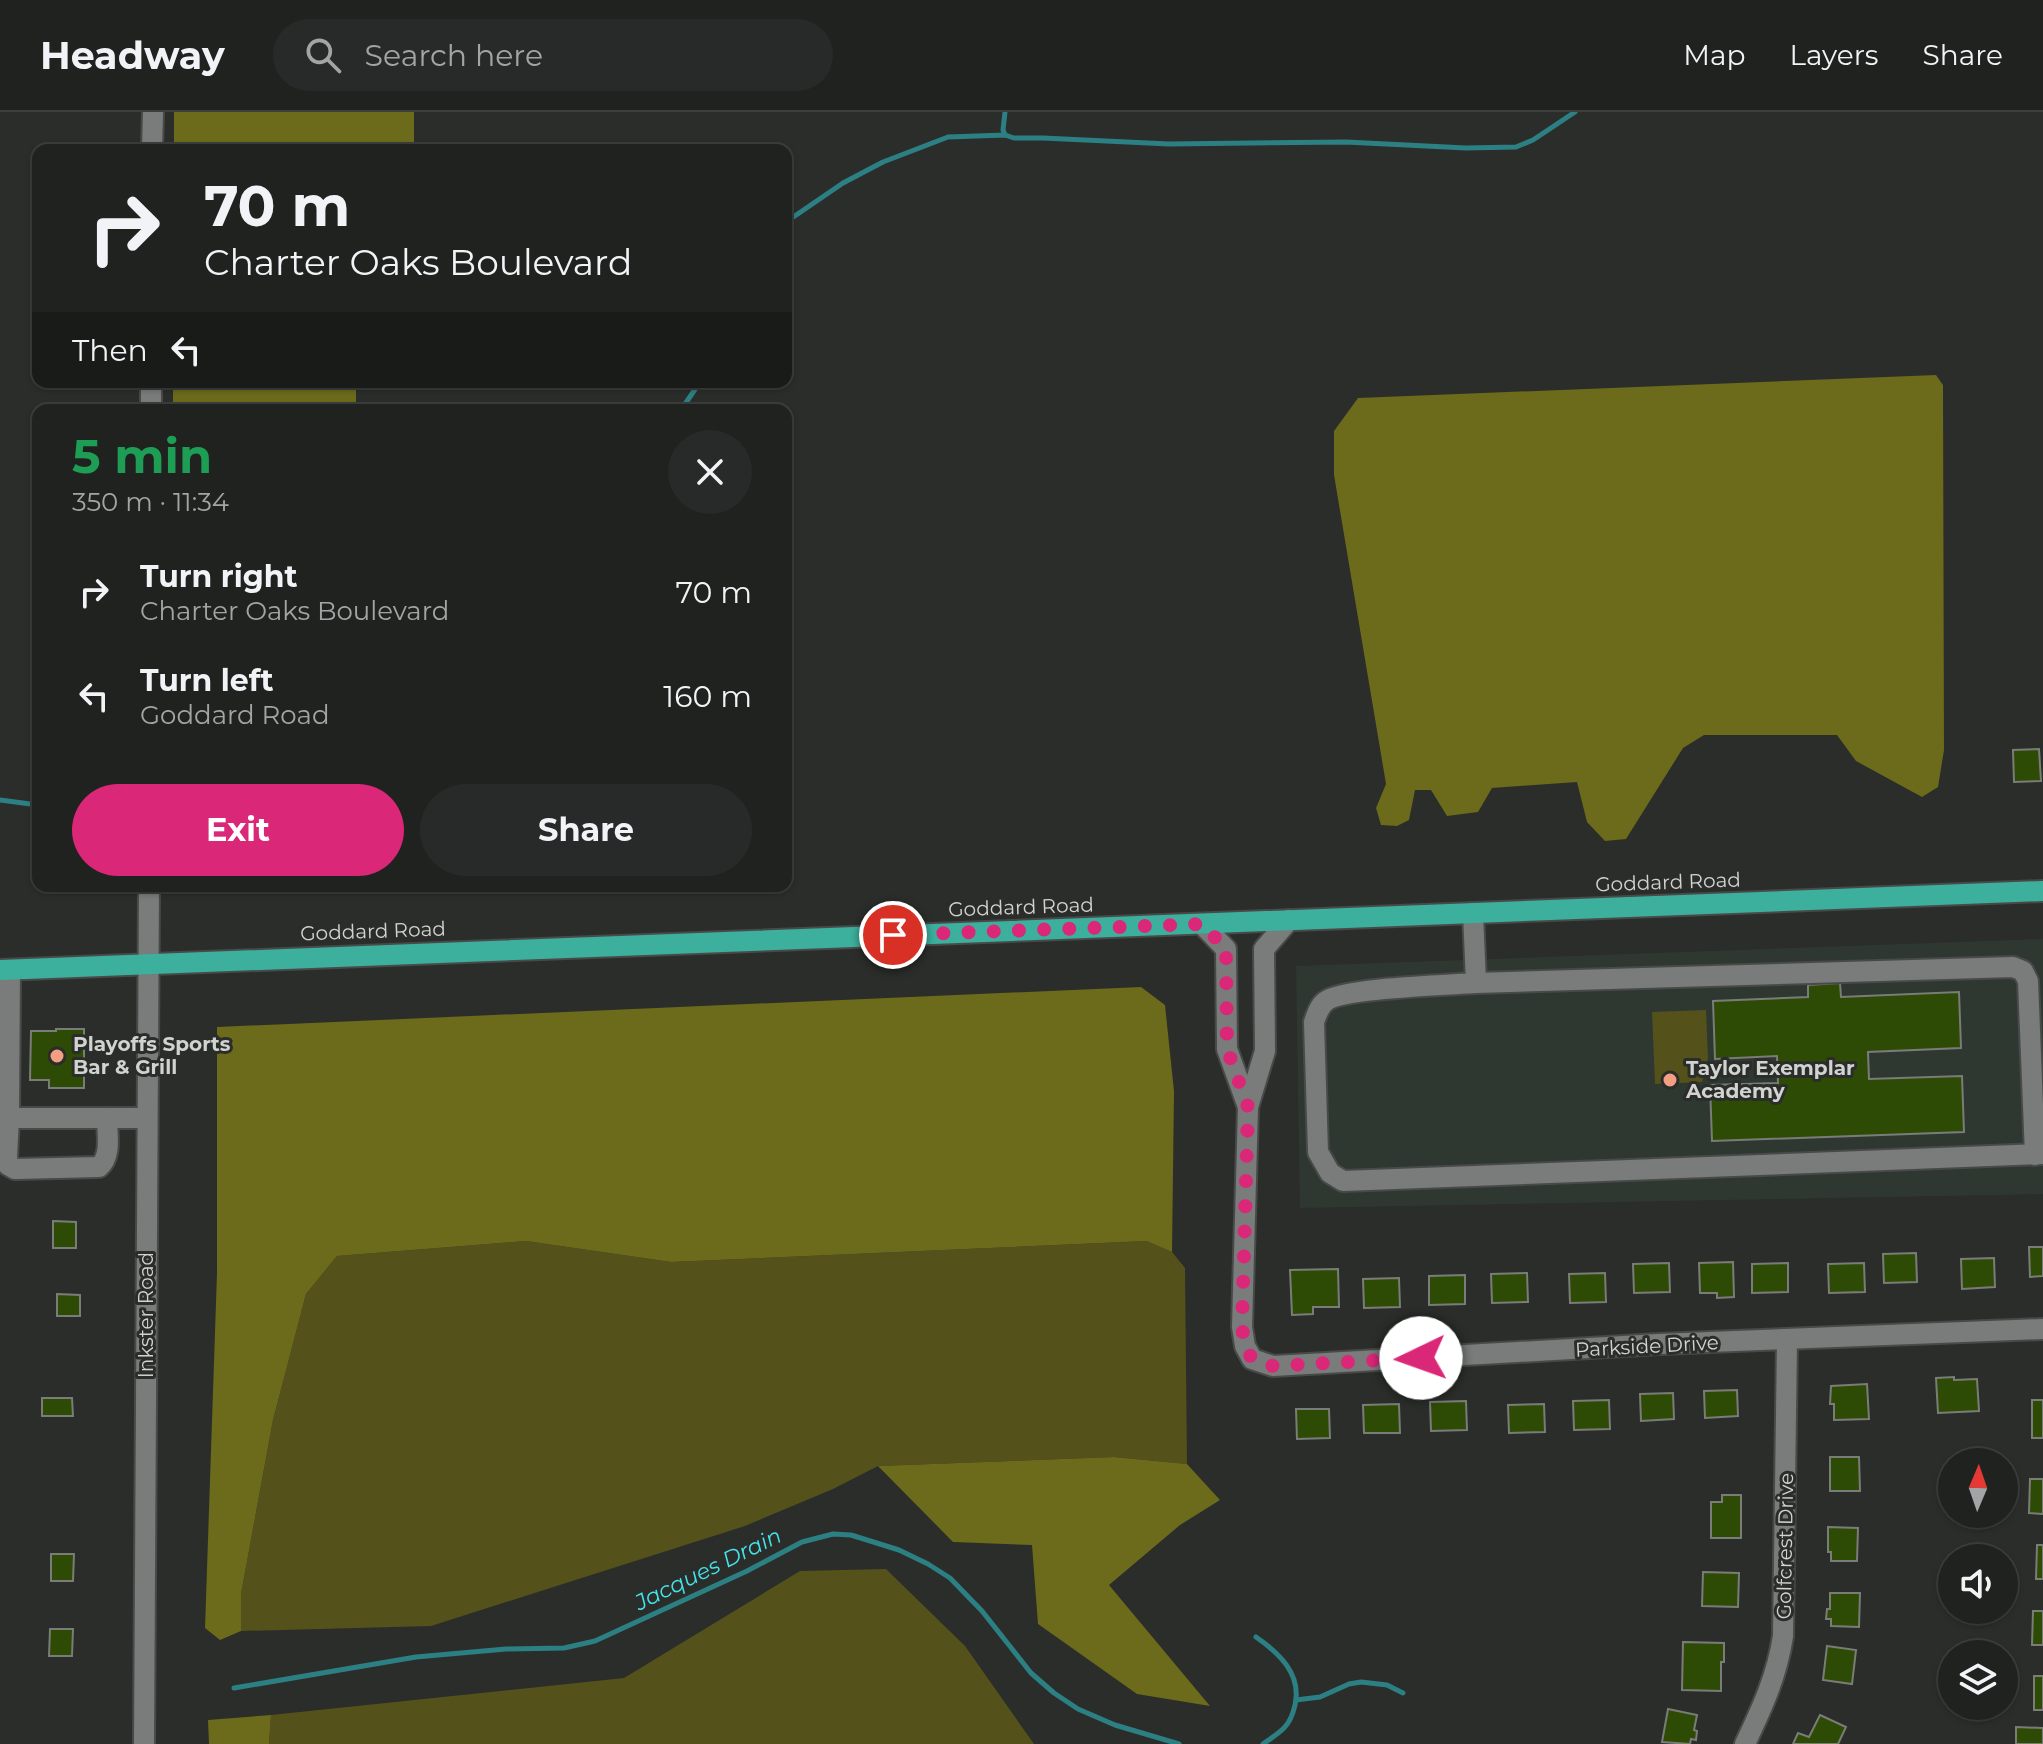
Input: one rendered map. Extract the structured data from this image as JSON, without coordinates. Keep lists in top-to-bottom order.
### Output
{
  "streets": {
    "main road": ["Goddard Road"],
    "street": ["Inkster Road", "Parkside Drive", "Golfcrest Drive"]
  },
  "crossings": [
    ["Goddard Road", "Inkster Road"],
    ["Parkside Drive", "Golfcrest Drive"]
  ],
  "water": ["Jacques Drain"],
  "places": ["Playoffs Sports Bar & Grill", "Taylor Exemplar Academy"],
  "north": "top",
  "page": {
    "header": "Headway",
    "search": "Search here",
    "nav": ["Map", "Layers", "Share"],
    "turn": ["70 m", "Charter Oaks Boulevard"],
    "then": "Then",
    "heading": ["5 min", "350 m · 11:34"],
    "list": [
      {
        "name": "Turn right",
        "note": "Charter Oaks Boulevard",
        "value": "70 m"
      },
      {
        "name": "Turn left",
        "note": "Goddard Road",
        "value": "160 m"
      }
    ],
    "buttons": ["Exit", "Share"]
  }
}
